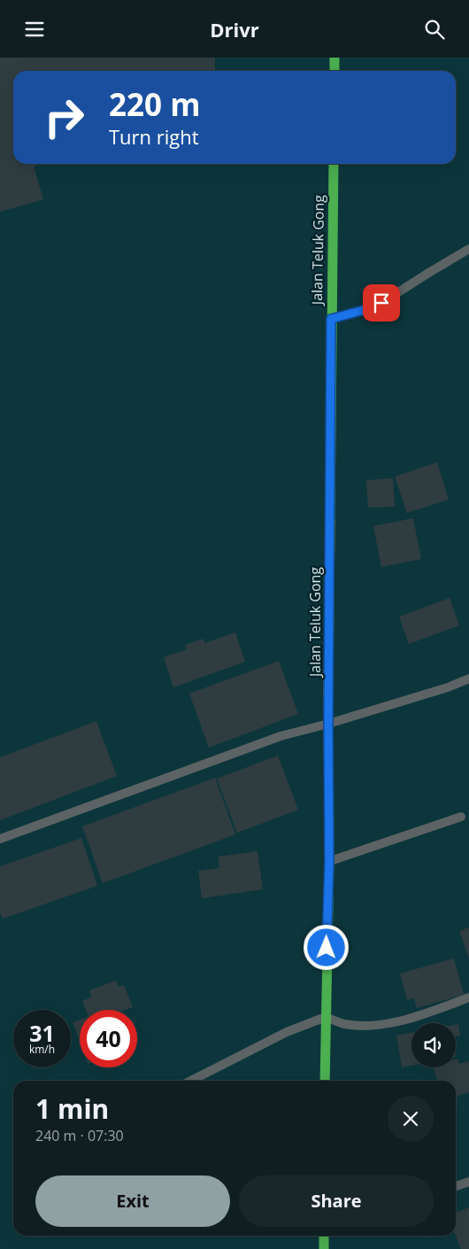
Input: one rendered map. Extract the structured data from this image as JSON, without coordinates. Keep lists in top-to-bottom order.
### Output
{
  "streets": {
    "street": ["Jalan Teluk Gong"]
  },
  "page": {
    "header": "Drivr",
    "turn": ["220 m", "Turn right"],
    "speed": "31 km/h",
    "limit": "40",
    "heading": ["1 min", "240 m · 07:30"],
    "buttons": ["Exit", "Share"]
  }
}
